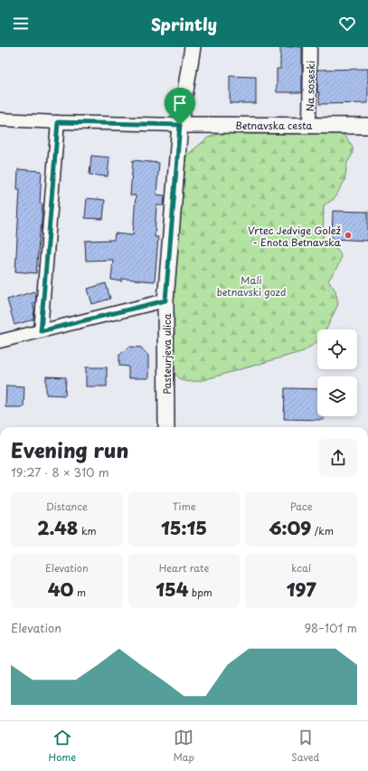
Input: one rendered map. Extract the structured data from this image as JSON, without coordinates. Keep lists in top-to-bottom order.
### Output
{
  "streets": {
    "street": ["Na soseski", "Betnavska cesta", "Pasteurjeva ulica"]
  },
  "crossings": [
    ["Na soseski", "Betnavska cesta"],
    ["Betnavska cesta", "Pasteurjeva ulica"]
  ],
  "parks": ["Mali betnavski gozd"],
  "places": ["Vrtec Jedvige Golež - Enota Betnavska"],
  "page": {
    "header": "Sprintly",
    "heading": ["Evening run", "19:27 · 8 × 310 m"],
    "stats": [
      ["Distance", "2.48 km"],
      ["Time", "15:15"],
      ["Pace", "6:09 /km"],
      ["Elevation", "40 m"],
      ["Heart rate", "154 bpm"],
      ["kcal", "197"]
    ],
    "chart": ["Elevation", "98–101 m"],
    "tabs": ["Home", "Map", "Saved"]
  }
}
